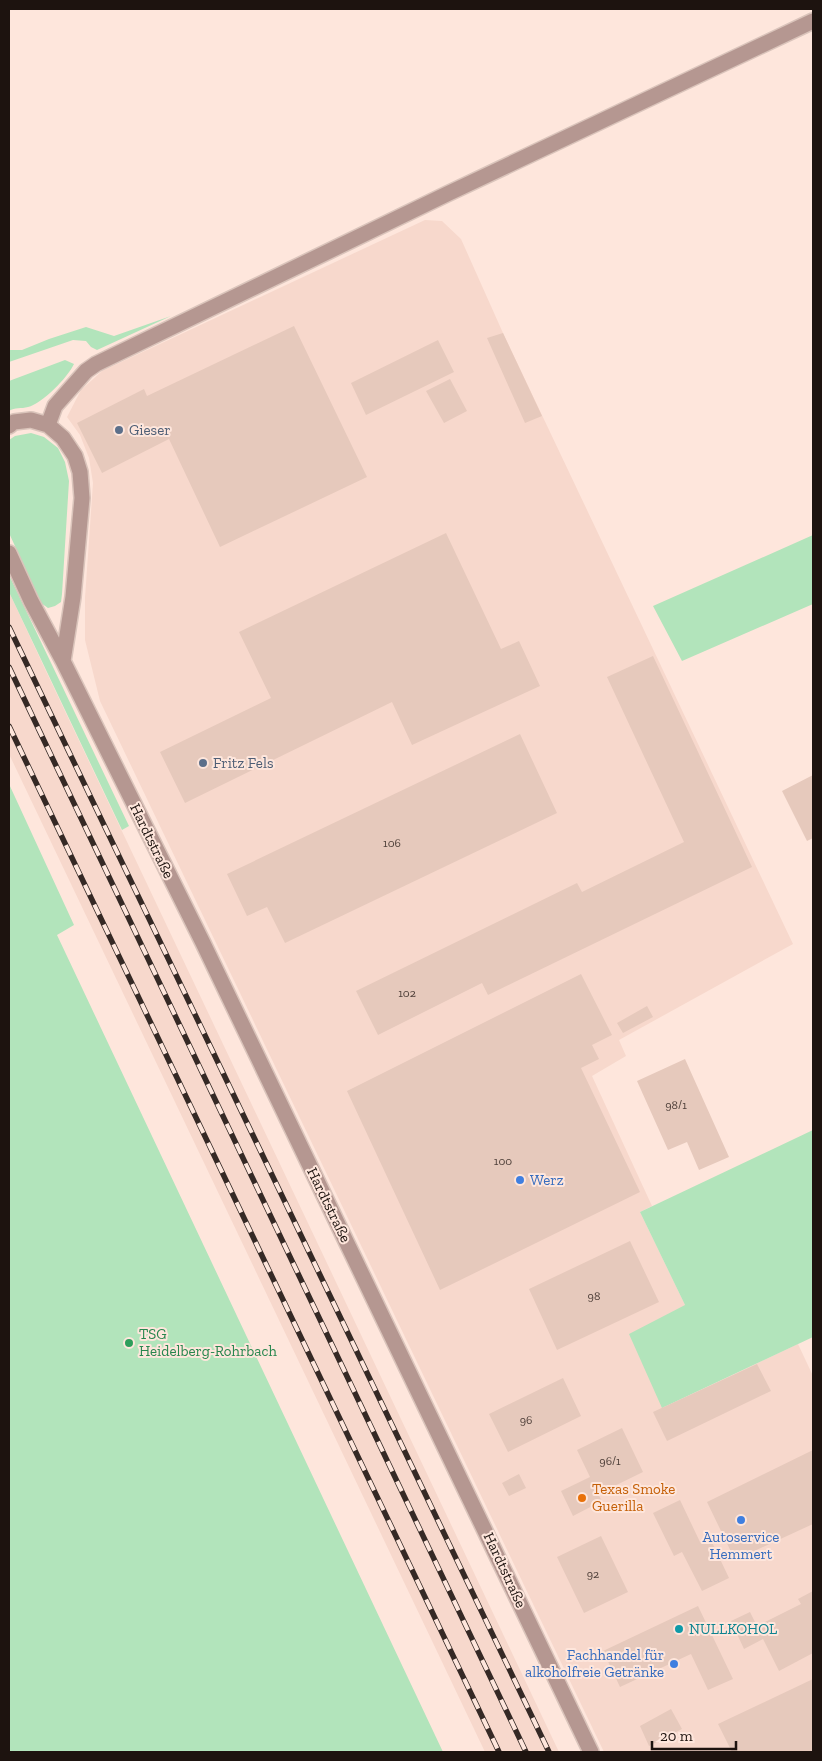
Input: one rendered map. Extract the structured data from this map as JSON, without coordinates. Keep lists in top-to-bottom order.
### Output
{
  "streets": {
    "street": ["Hardtstraße"]
  },
  "places": [
    "Gieser",
    "Fritz Fels",
    "Werz",
    "TSG Heidelberg-Rohrbach",
    "Texas Smoke Guerilla",
    "Autoservice Hemmert",
    "NULLKOHOL",
    "Fachhandel für alkoholfreie Getränke"
  ],
  "house_numbers": [
    "106",
    "102",
    "98/1",
    "100",
    "98",
    "96",
    "96/1",
    "92"
  ],
  "scale_bar": "20 m"
}
